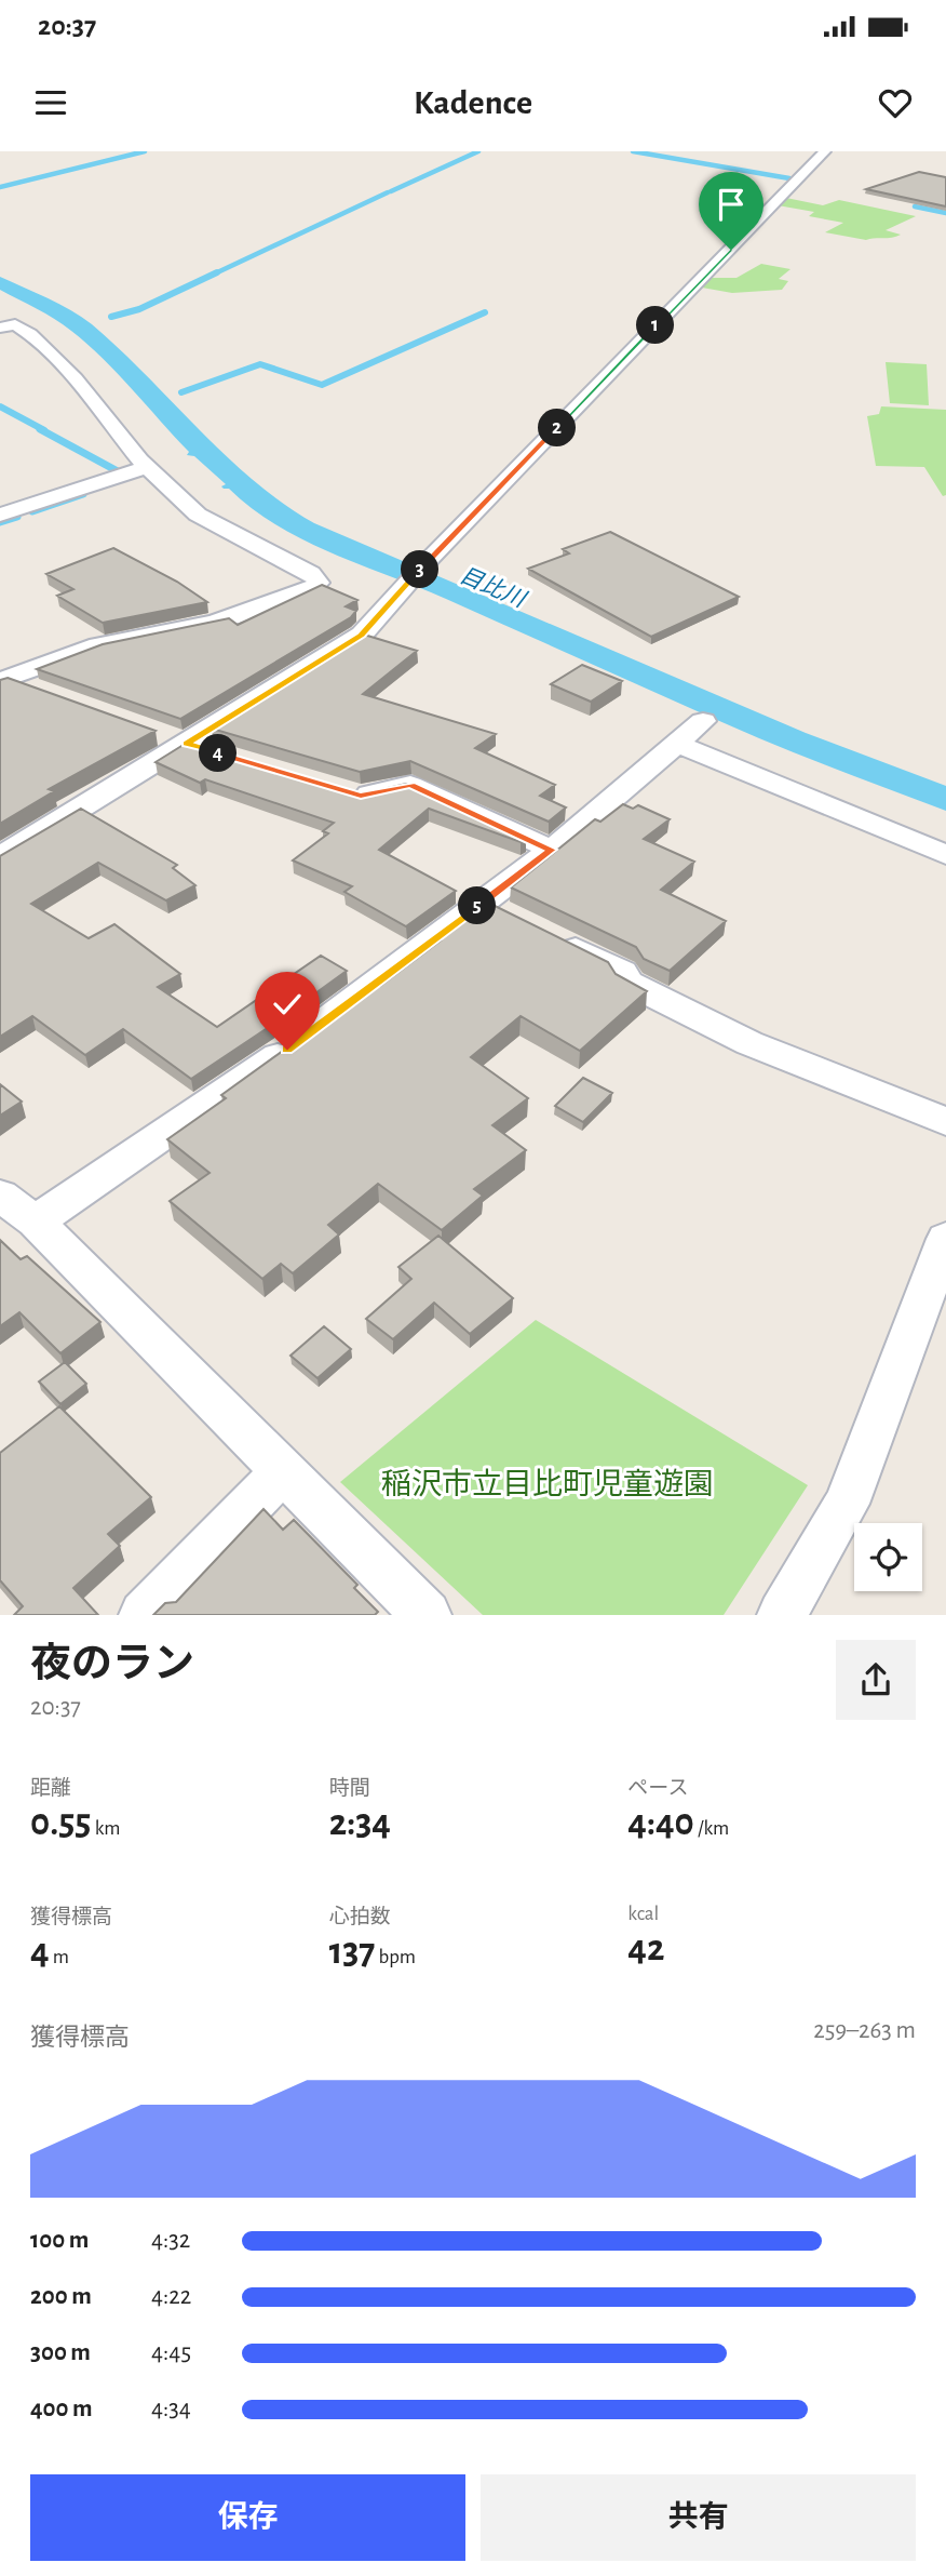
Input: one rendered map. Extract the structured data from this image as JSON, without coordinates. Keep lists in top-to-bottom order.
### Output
{
  "water": ["目比川"],
  "parks": ["稲沢市立目比町児童遊園"],
  "page": {
    "status": "20:37",
    "header": "Kadence",
    "pins": [
      "1",
      "2",
      "3",
      "4",
      "5"
    ],
    "heading": ["夜のラン", "20:37"],
    "stats": [
      ["距離", "0.55 km"],
      ["時間", "2:34"],
      ["ペース", "4:40 /km"],
      ["獲得標高", "4 m"],
      ["心拍数", "137 bpm"],
      ["kcal", "42"]
    ],
    "chart": ["獲得標高", "259–263 m"],
    "list": [
      {
        "name": "100 m",
        "note": "4:32"
      },
      {
        "name": "200 m",
        "note": "4:22"
      },
      {
        "name": "300 m",
        "note": "4:45"
      },
      {
        "name": "400 m",
        "note": "4:34"
      }
    ],
    "buttons": ["保存", "共有"]
  }
}
